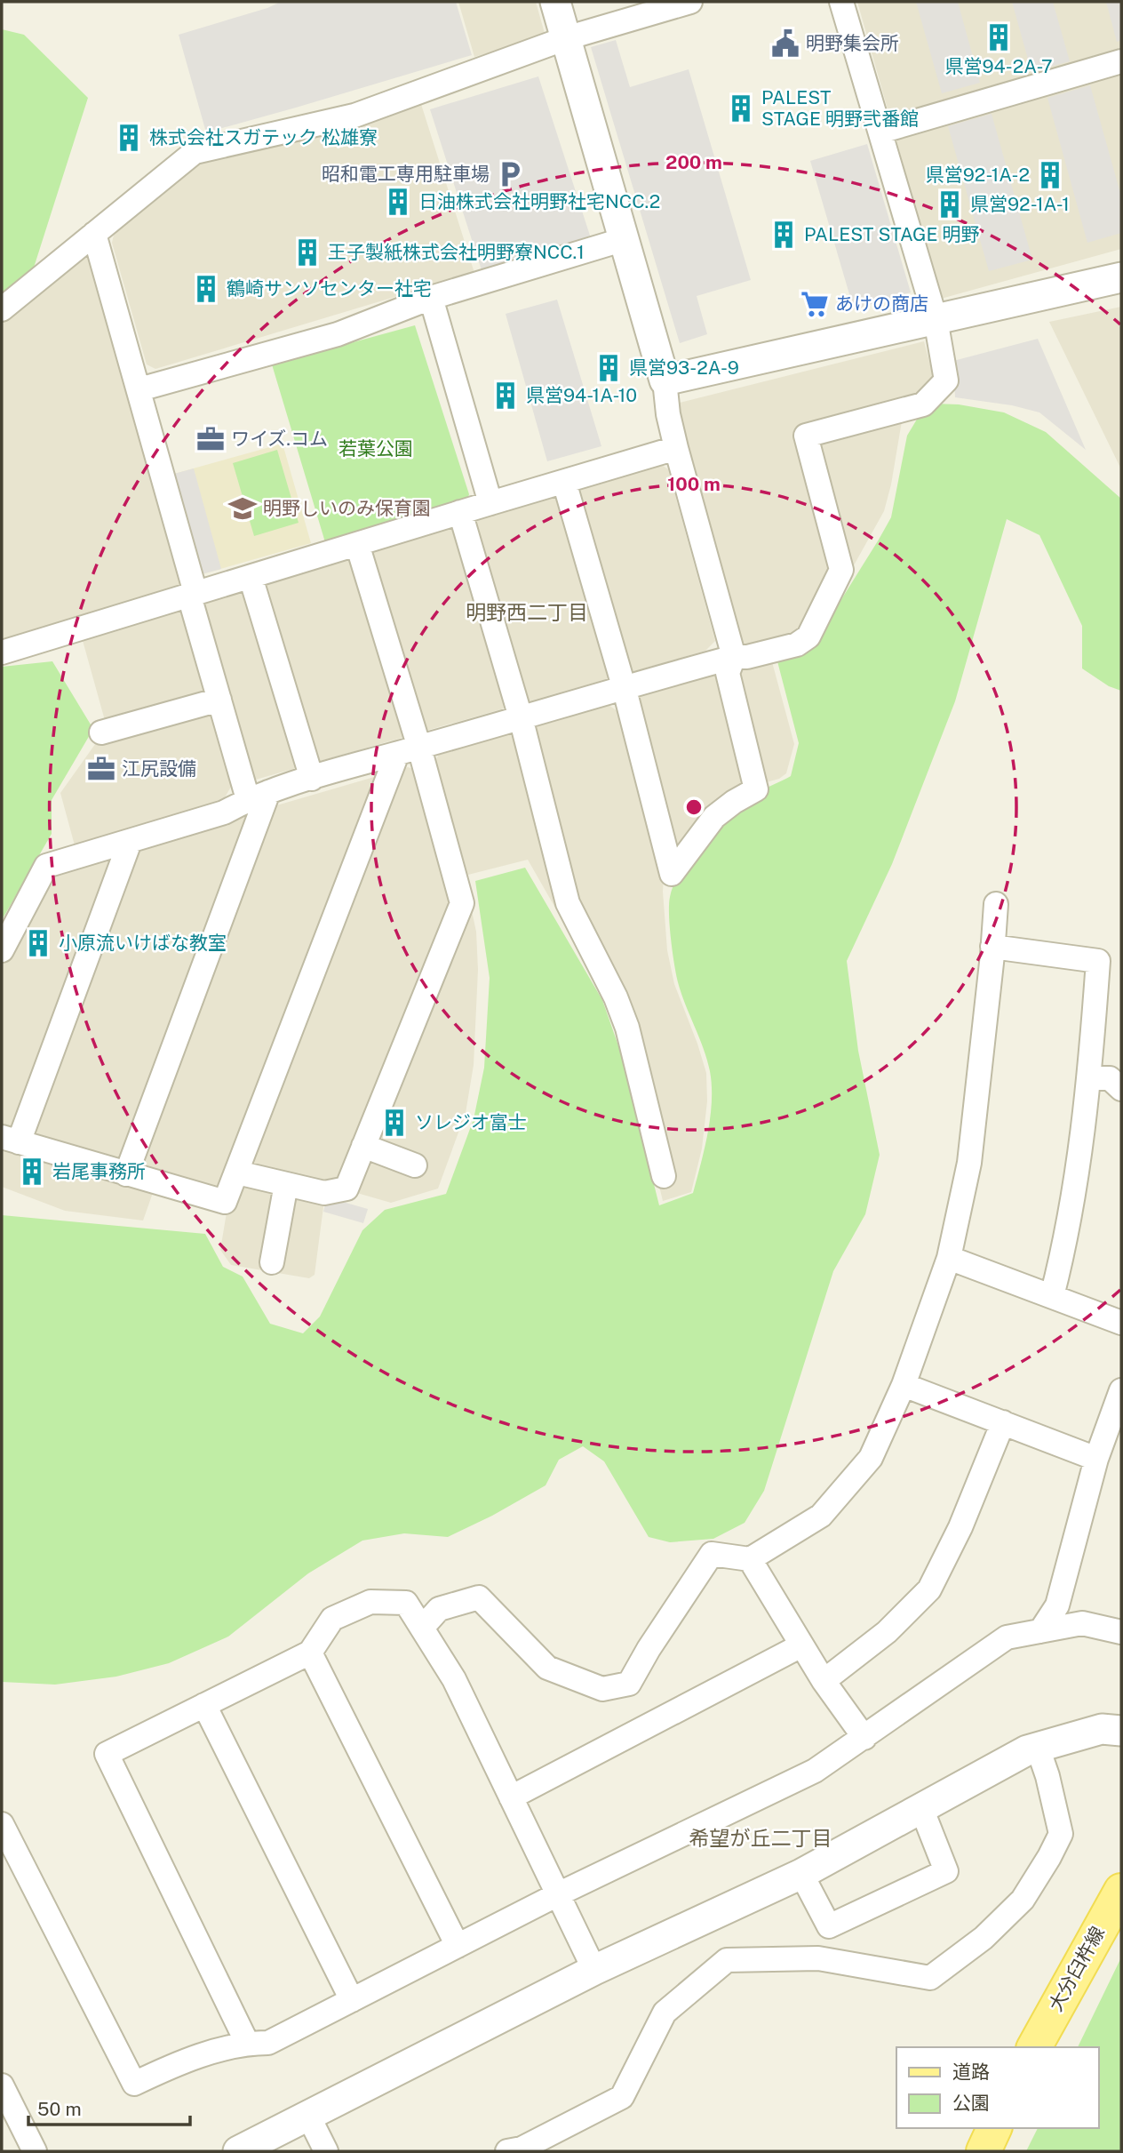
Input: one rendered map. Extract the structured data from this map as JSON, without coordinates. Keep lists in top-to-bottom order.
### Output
{
  "streets": {
    "main road": ["大分臼杵線"]
  },
  "districts": ["明野西二丁目", "希望が丘二丁目"],
  "parks": ["若葉公園"],
  "places": {
    "building": [
      "県営94-2A-7",
      "PALEST STAGE 明野弐番館",
      "株式会社スガテック 松雄寮",
      "県営92-1A-2",
      "日油株式会社明野社宅NCC.2",
      "県営92-1A-1",
      "PALEST STAGE 明野",
      "王子製紙株式会社明野寮NCC.1",
      "鶴崎サンソセンター社宅",
      "県営93-2A-9",
      "県営94-1A-10",
      "小原流いけばな教室",
      "ソレジオ富士",
      "岩尾事務所"
    ],
    "public building": ["明野集会所"],
    "parking": ["昭和電工専用駐車場"],
    "supermarket": ["あけの商店"],
    "office": ["ワイズ.コム", "江尻設備"],
    "school or university": ["明野しいのみ保育園"]
  },
  "legend": ["道路", "公園"],
  "scale_bar": "50 m",
  "rings": ["200 m", "100 m"]
}
